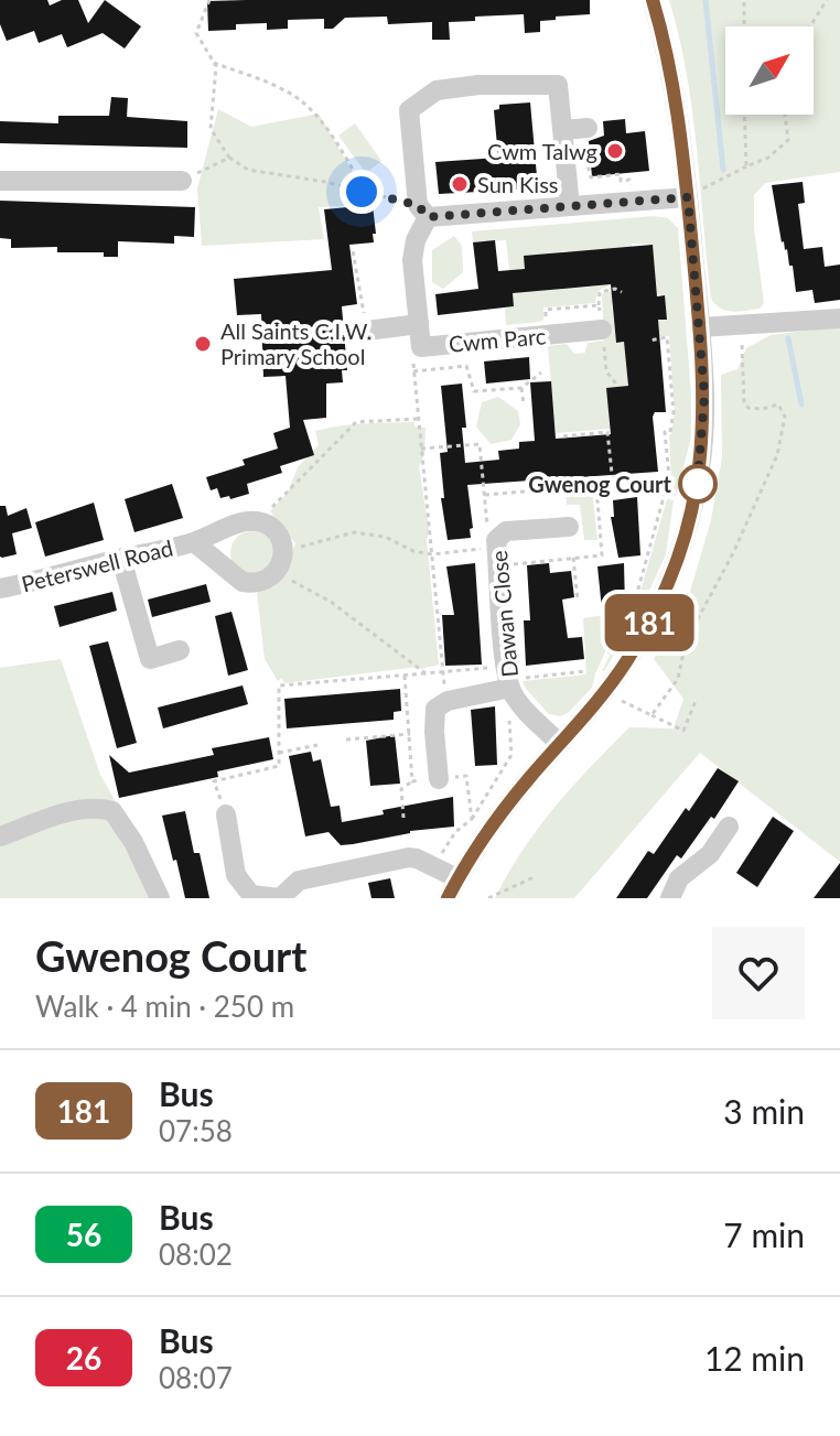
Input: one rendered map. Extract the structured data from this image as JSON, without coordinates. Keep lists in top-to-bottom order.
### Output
{
  "streets": {
    "street": ["Cwm Parc", "Peterswell Road", "Dawan Close"]
  },
  "places": [
    "Cwm Talwg",
    "Sun Kiss",
    "All Saints C.I.W. Primary School",
    "Gwenog Court"
  ],
  "lines": ["bus line 181"],
  "north": "top right",
  "page": {
    "on_map": "181",
    "heading": ["Gwenog Court", "Walk · 4 min · 250 m"],
    "list": [
      {
        "mark": "181",
        "name": "Bus",
        "note": "07:58",
        "value": "3 min"
      },
      {
        "mark": "56",
        "name": "Bus",
        "note": "08:02",
        "value": "7 min"
      },
      {
        "mark": "26",
        "name": "Bus",
        "note": "08:07",
        "value": "12 min"
      }
    ]
  }
}
